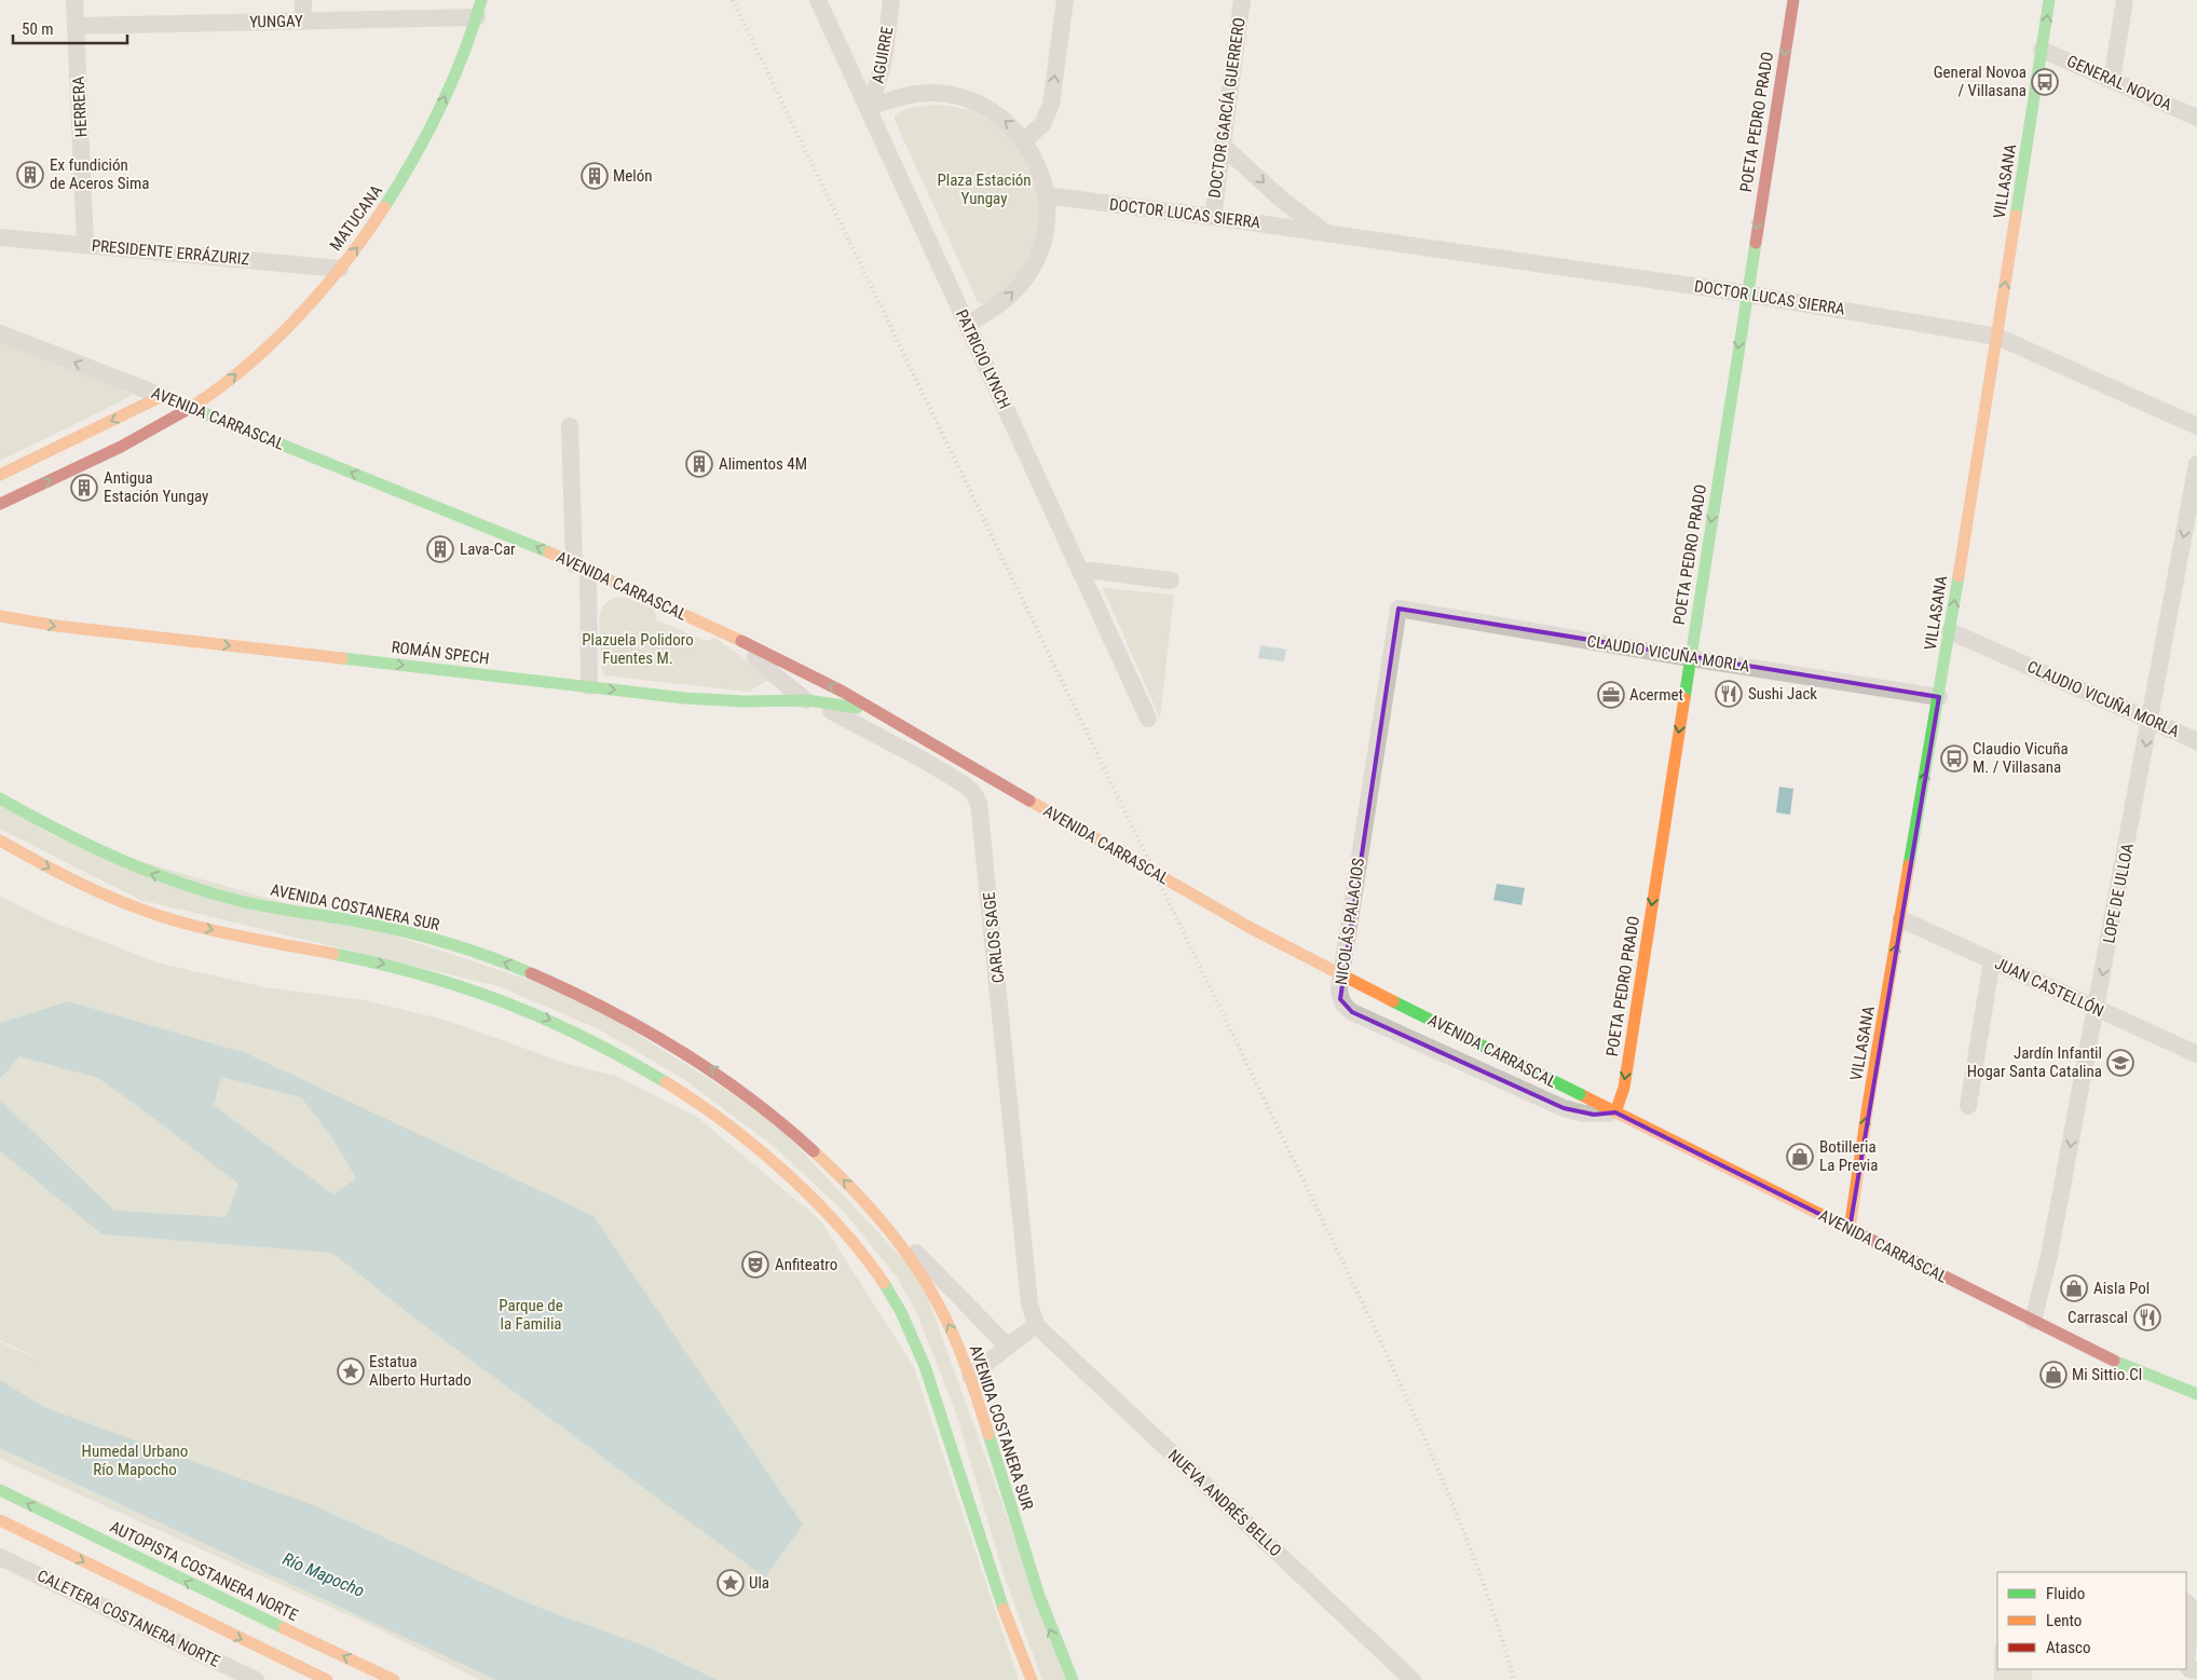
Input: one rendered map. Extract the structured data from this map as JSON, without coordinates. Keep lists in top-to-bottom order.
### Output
{
  "streets": {
    "main road": [
      "POETA PEDRO PRADO",
      "VILLASANA",
      "MATUCANA",
      "AVENIDA CARRASCAL",
      "ROMÁN SPECH",
      "AVENIDA COSTANERA SUR",
      "AUTOPISTA COSTANERA NORTE"
    ],
    "street": [
      "YUNGAY",
      "AGUIRRE",
      "GENERAL NOVOA",
      "HERRERA",
      "DOCTOR GARCÍA GUERRERO",
      "DOCTOR LUCAS SIERRA",
      "PRESIDENTE ERRÁZURIZ",
      "PATRICIO LYNCH",
      "CLAUDIO VICUÑA MORLA",
      "LOPE DE ULLOA",
      "NICOLÁS PALACIOS",
      "CARLOS SAGE",
      "JUAN CASTELLÓN",
      "NUEVA ANDRÉS BELLO",
      "CALETERA COSTANERA NORTE"
    ]
  },
  "crossings": [
    ["YUNGAY", "HERRERA"],
    ["YUNGAY", "MATUCANA"],
    ["AGUIRRE", "PATRICIO LYNCH"],
    ["GENERAL NOVOA", "VILLASANA"],
    ["HERRERA", "PRESIDENTE ERRÁZURIZ"],
    ["DOCTOR GARCÍA GUERRERO", "DOCTOR LUCAS SIERRA"],
    ["POETA PEDRO PRADO", "DOCTOR LUCAS SIERRA"],
    ["POETA PEDRO PRADO", "AVENIDA CARRASCAL"],
    ["POETA PEDRO PRADO", "CLAUDIO VICUÑA MORLA"],
    ["POETA PEDRO PRADO", "NICOLÁS PALACIOS"],
    ["VILLASANA", "DOCTOR LUCAS SIERRA"],
    ["VILLASANA", "AVENIDA CARRASCAL"],
    ["VILLASANA", "CLAUDIO VICUÑA MORLA"],
    ["VILLASANA", "JUAN CASTELLÓN"],
    ["MATUCANA", "PRESIDENTE ERRÁZURIZ"],
    ["MATUCANA", "AVENIDA CARRASCAL"],
    ["AVENIDA CARRASCAL", "ROMÁN SPECH"],
    ["AVENIDA CARRASCAL", "LOPE DE ULLOA"],
    ["AVENIDA CARRASCAL", "NICOLÁS PALACIOS"],
    ["AVENIDA CARRASCAL", "CARLOS SAGE"],
    ["ROMÁN SPECH", "CARLOS SAGE"],
    ["CLAUDIO VICUÑA MORLA", "LOPE DE ULLOA"],
    ["CLAUDIO VICUÑA MORLA", "NICOLÁS PALACIOS"],
    ["LOPE DE ULLOA", "JUAN CASTELLÓN"],
    ["CARLOS SAGE", "NUEVA ANDRÉS BELLO"]
  ],
  "one_way": [
    "POETA PEDRO PRADO",
    "VILLASANA",
    "MATUCANA",
    "ROMÁN SPECH",
    "LOPE DE ULLOA"
  ],
  "water": ["Río Mapocho"],
  "parks": [
    "Plaza Estación Yungay",
    "Plazuela Polidoro Fuentes M.",
    "Parque de la Familia",
    "Humedal Urbano Río Mapocho"
  ],
  "places": {
    "bus stop": ["General Novoa / Villasana", "Claudio Vicuña M. / Villasana"],
    "building": [
      "Ex fundición de Aceros Sima",
      "Melón",
      "Alimentos 4M",
      "Antigua Estación Yungay",
      "Lava-Car"
    ],
    "restaurant": ["Sushi Jack", "Carrascal"],
    "office": ["Acermet"],
    "school or university": ["Jardín Infantil Hogar Santa Catalina"],
    "shop": ["Botilleria La Previa", "Aisla Pol", "Mi Sittio.Cl"],
    "theatre": ["Anfiteatro"],
    "place": ["Estatua Alberto Hurtado", "Ula"]
  },
  "legend": ["Fluido", "Lento", "Atasco"],
  "scale_bar": "50 m"
}
